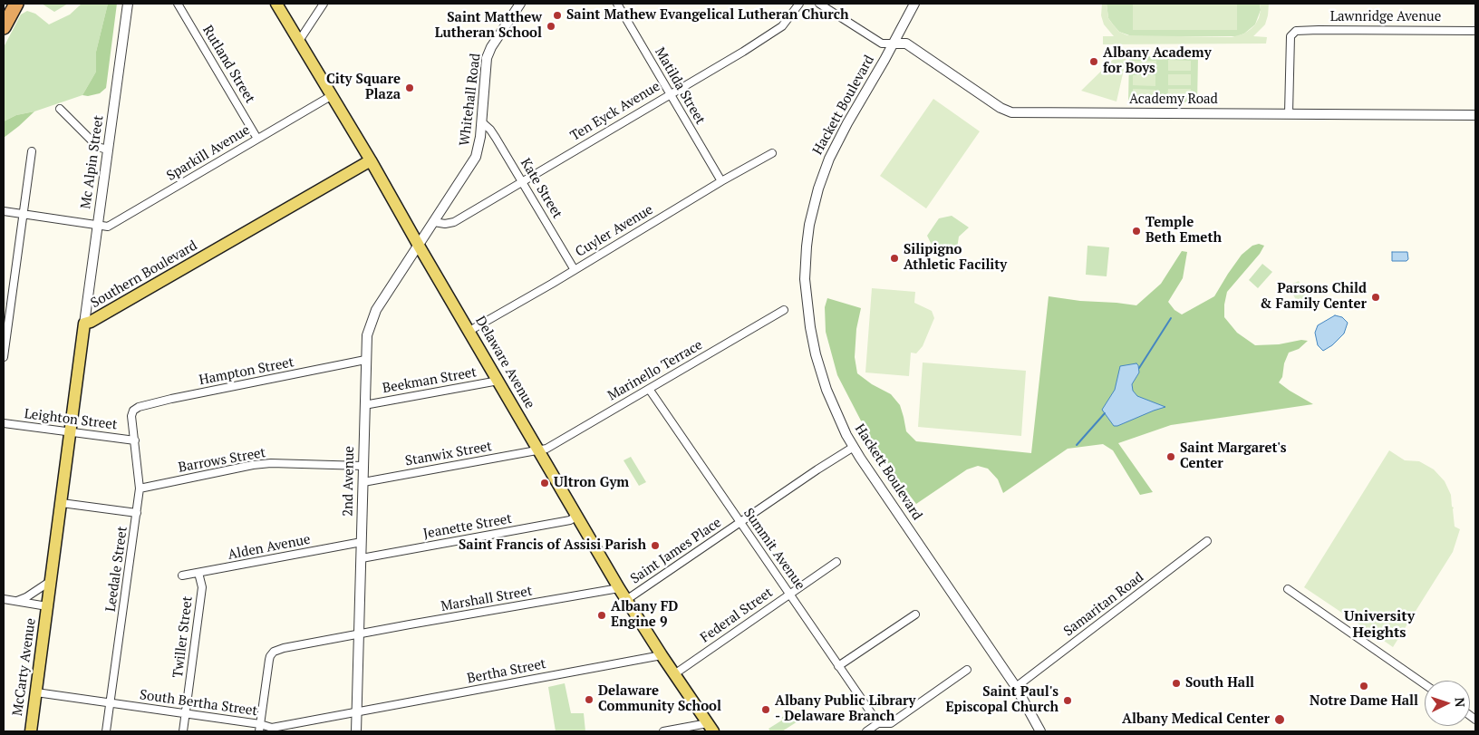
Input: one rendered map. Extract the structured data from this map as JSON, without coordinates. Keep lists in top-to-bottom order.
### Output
{
  "streets": {
    "main road": ["Southern Boulevard", "Delaware Avenue", "McCarty Avenue"],
    "street": [
      "Lawnridge Avenue",
      "Rutland Street",
      "Matilda Street",
      "Whitehall Road",
      "Academy Road",
      "Hackett Boulevard",
      "Ten Eyck Avenue",
      "Sparkill Avenue",
      "Mc Alpin Street",
      "Kate Street",
      "Cuyler Avenue",
      "Marinello Terrace",
      "Hampton Street",
      "Beekman Street",
      "Leighton Street",
      "Stanwix Street",
      "Barrows Street",
      "2nd Avenue",
      "Jeanette Street",
      "Alden Avenue",
      "Summit Avenue",
      "Saint James Place",
      "Leedale Street",
      "Marshall Street",
      "Samaritan Road",
      "Federal Street",
      "Twiller Street",
      "Bertha Street",
      "South Bertha Street"
    ]
  },
  "crossings": [
    ["Lawnridge Avenue", "Academy Road"],
    ["Rutland Street", "Sparkill Avenue"],
    ["Matilda Street", "Ten Eyck Avenue"],
    ["Matilda Street", "Cuyler Avenue"],
    ["Whitehall Road", "Ten Eyck Avenue"],
    ["Whitehall Road", "Kate Street"],
    ["Whitehall Road", "Delaware Avenue"],
    ["Whitehall Road", "2nd Avenue"],
    ["Academy Road", "Hackett Boulevard"],
    ["Hackett Boulevard", "Saint James Place"],
    ["Hackett Boulevard", "Samaritan Road"],
    ["Ten Eyck Avenue", "Kate Street"],
    ["Sparkill Avenue", "Mc Alpin Street"],
    ["Sparkill Avenue", "Delaware Avenue"],
    ["Mc Alpin Street", "Southern Boulevard"],
    ["Kate Street", "Cuyler Avenue"],
    ["Cuyler Avenue", "Delaware Avenue"],
    ["Southern Boulevard", "Delaware Avenue"],
    ["Southern Boulevard", "Leighton Street"],
    ["Southern Boulevard", "McCarty Avenue"],
    ["Delaware Avenue", "Marinello Terrace"],
    ["Delaware Avenue", "Beekman Street"],
    ["Delaware Avenue", "Stanwix Street"],
    ["Delaware Avenue", "2nd Avenue"],
    ["Delaware Avenue", "Jeanette Street"],
    ["Delaware Avenue", "Saint James Place"],
    ["Delaware Avenue", "Marshall Street"],
    ["Delaware Avenue", "Federal Street"],
    ["Delaware Avenue", "Bertha Street"],
    ["Marinello Terrace", "Stanwix Street"],
    ["Marinello Terrace", "Summit Avenue"],
    ["Hampton Street", "2nd Avenue"],
    ["Hampton Street", "Leedale Street"],
    ["Beekman Street", "2nd Avenue"],
    ["Leighton Street", "Leedale Street"],
    ["Stanwix Street", "2nd Avenue"],
    ["Barrows Street", "2nd Avenue"],
    ["Barrows Street", "Leedale Street"],
    ["2nd Avenue", "Jeanette Street"],
    ["2nd Avenue", "Alden Avenue"],
    ["2nd Avenue", "Marshall Street"],
    ["2nd Avenue", "Bertha Street"],
    ["2nd Avenue", "South Bertha Street"],
    ["Alden Avenue", "Twiller Street"],
    ["Summit Avenue", "Saint James Place"],
    ["Summit Avenue", "Federal Street"],
    ["Leedale Street", "South Bertha Street"],
    ["Marshall Street", "South Bertha Street"],
    ["Twiller Street", "South Bertha Street"],
    ["McCarty Avenue", "South Bertha Street"],
    ["Bertha Street", "South Bertha Street"]
  ],
  "districts": ["University Heights"],
  "places": [
    "Saint Mathew Evangelical Lutheran Church",
    "Saint Matthew Lutheran School",
    "Albany Academy for Boys",
    "City Square Plaza",
    "Temple Beth Emeth",
    "Silipigno Athletic Facility",
    "Parsons Child & Family Center",
    "Saint Margaret's Center",
    "Ultron Gym",
    "Saint Francis of Assisi Parish",
    "Albany FD Engine 9",
    "South Hall",
    "Notre Dame Hall",
    "Delaware Community School",
    "Saint Paul's Episcopal Church",
    "Albany Public Library - Delaware Branch",
    "Albany Medical Center"
  ],
  "north": "right"
}
